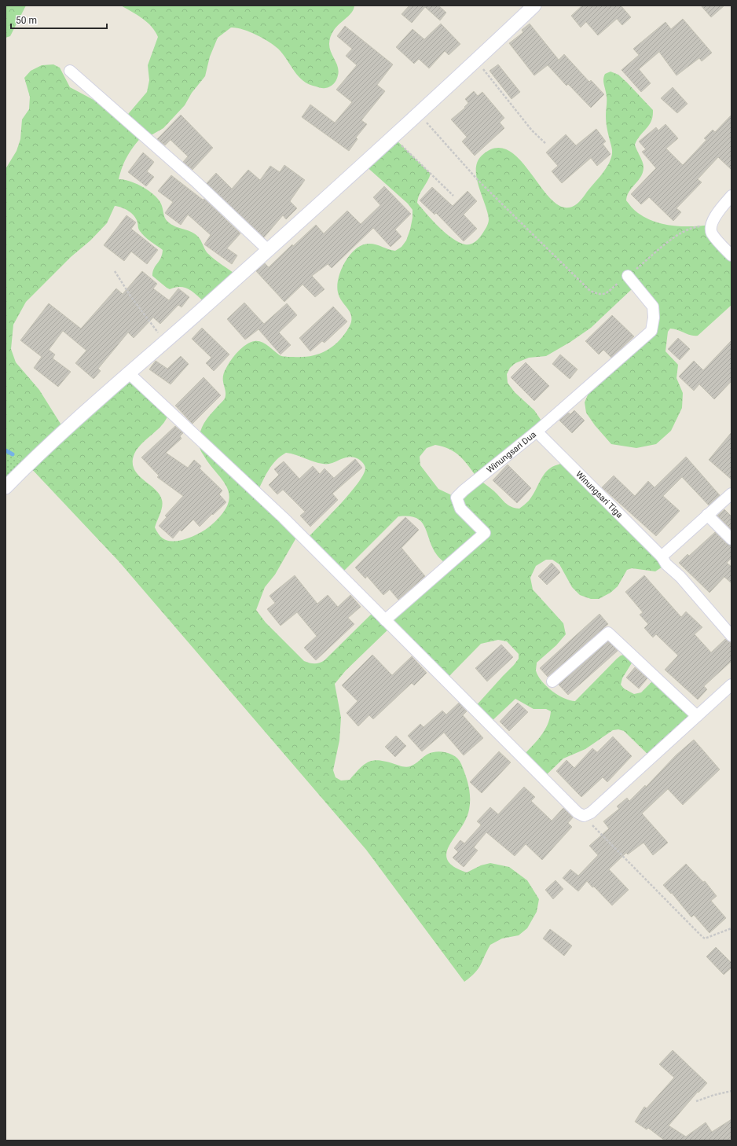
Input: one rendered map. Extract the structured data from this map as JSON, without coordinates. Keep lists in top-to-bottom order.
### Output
{
  "streets": {
    "street": ["Winungsari Dua", "Winungsari Tiga"]
  },
  "crossings": [
    ["Winungsari Dua", "Winungsari Tiga"]
  ],
  "scale_bar": "50 m"
}
